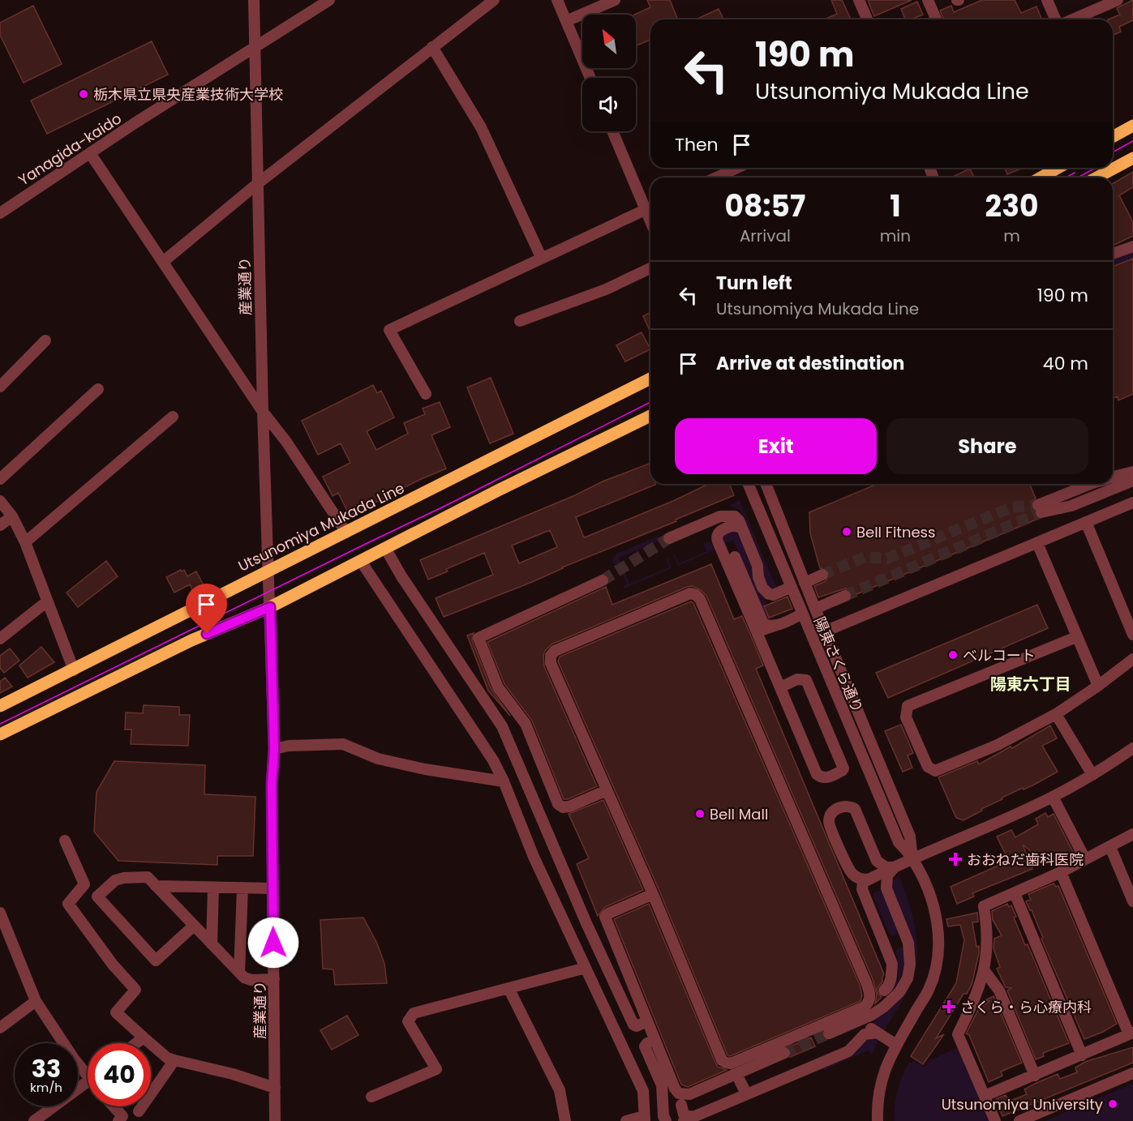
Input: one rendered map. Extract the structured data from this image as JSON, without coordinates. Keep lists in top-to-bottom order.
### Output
{
  "streets": {
    "main road": ["Utsunomiya Mukada Line"],
    "street": ["Yanagida-kaido", "産業通り", "陽東さくら通り"]
  },
  "crossings": [
    ["Yanagida-kaido", "産業通り"],
    ["産業通り", "Utsunomiya Mukada Line"]
  ],
  "districts": ["陽東六丁目"],
  "places": {
    "other": [
      "栃木県立県央産業技術大学校",
      "Bell Fitness",
      "ベルコート",
      "Bell Mall",
      "Utsunomiya University"
    ],
    "health": ["おおねだ歯科医院", "さくら・ら心療内科"]
  },
  "north": "top left",
  "page": {
    "turn": ["190 m", "Utsunomiya Mukada Line"],
    "then": "Then",
    "eta": [
      "08:57",
      "Arrival",
      "1",
      "min",
      "230",
      "m"
    ],
    "list": [
      {
        "name": "Turn left",
        "note": "Utsunomiya Mukada Line",
        "value": "190 m"
      },
      {
        "name": "Arrive at destination",
        "value": "40 m"
      }
    ],
    "buttons": ["Exit", "Share"],
    "speed": "33 km/h",
    "limit": "40"
  }
}
